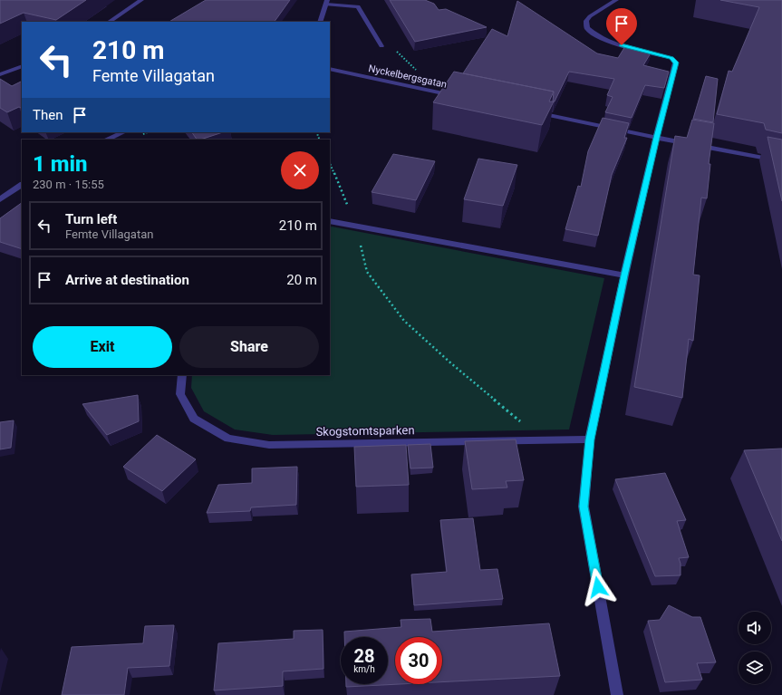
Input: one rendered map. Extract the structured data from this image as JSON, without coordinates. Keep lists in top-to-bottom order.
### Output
{
  "streets": {
    "street": ["Nyckelbergsgatan", "Skogstomtsparken"]
  },
  "page": {
    "turn": ["210 m", "Femte Villagatan"],
    "then": "Then",
    "heading": ["1 min", "230 m · 15:55"],
    "list": [
      {
        "name": "Turn left",
        "note": "Femte Villagatan",
        "value": "210 m"
      },
      {
        "name": "Arrive at destination",
        "value": "20 m"
      }
    ],
    "buttons": ["Exit", "Share"],
    "speed": "28 km/h",
    "limit": "30"
  }
}
